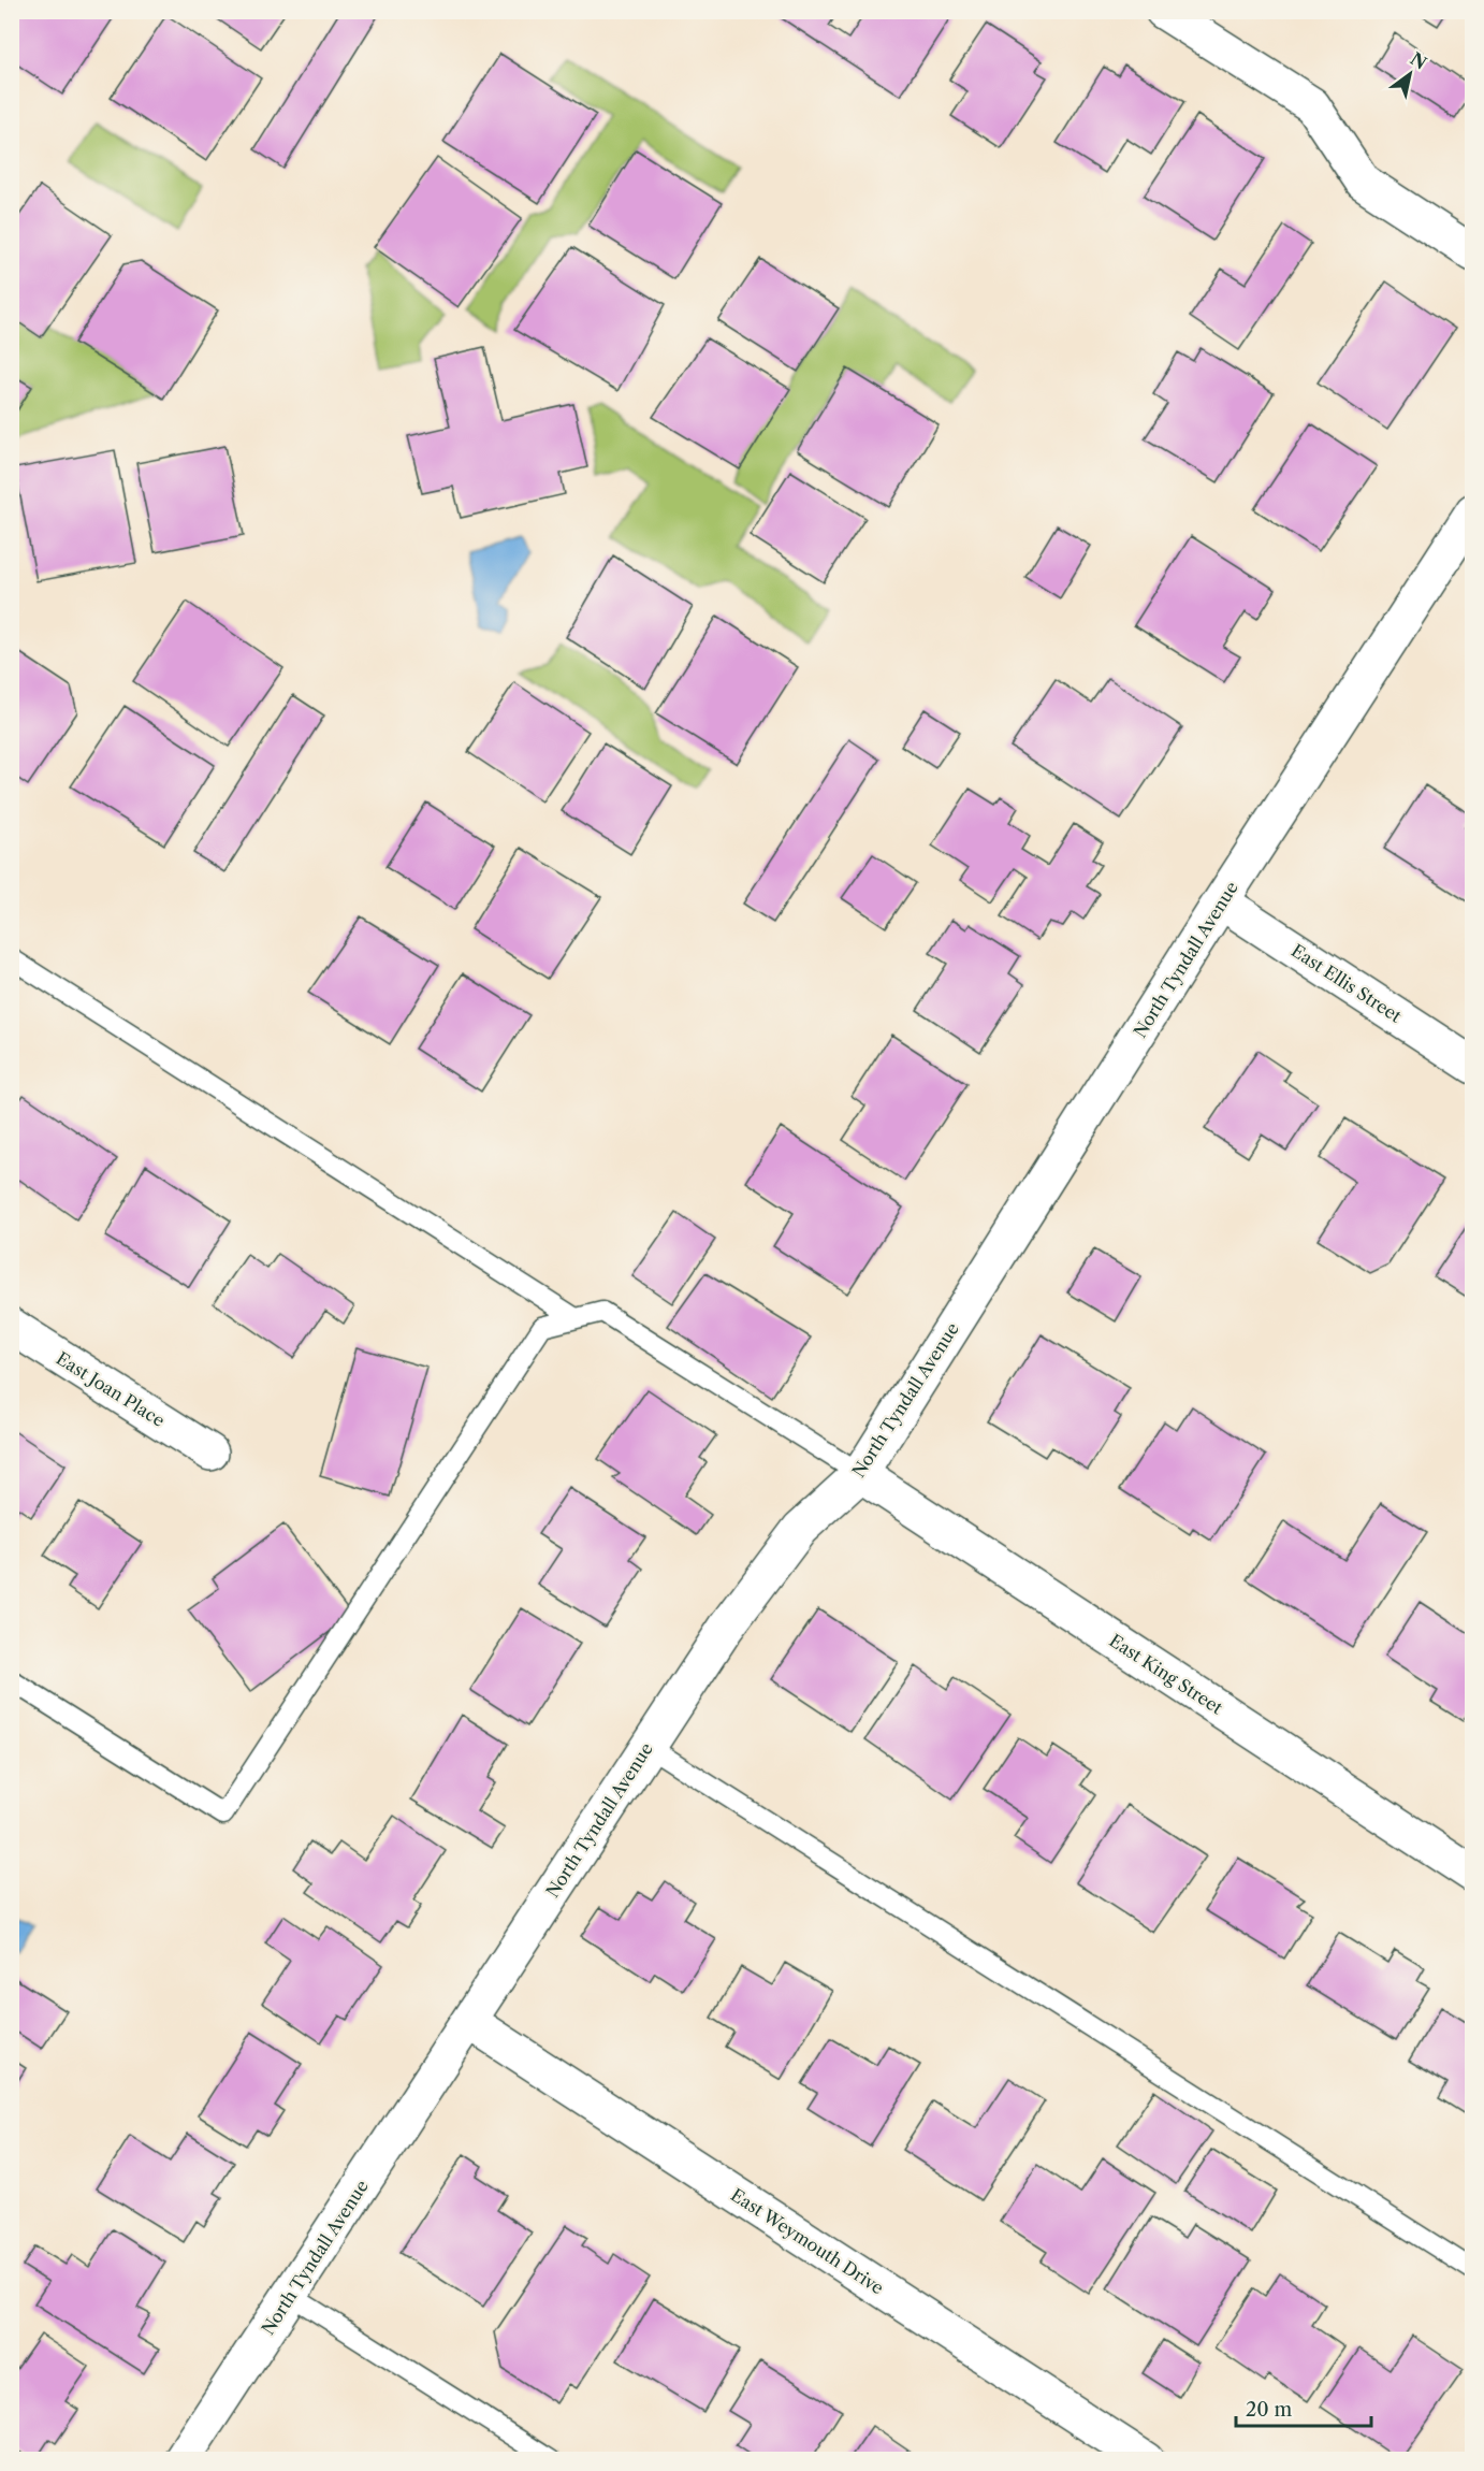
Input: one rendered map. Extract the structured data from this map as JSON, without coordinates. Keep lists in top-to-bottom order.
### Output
{
  "streets": {
    "street": [
      "North Tyndall Avenue",
      "East Ellis Street",
      "East Joan Place",
      "East King Street",
      "East Weymouth Drive"
    ]
  },
  "crossings": [
    ["North Tyndall Avenue", "East Ellis Street"],
    ["North Tyndall Avenue", "East King Street"],
    ["North Tyndall Avenue", "East Weymouth Drive"]
  ],
  "scale_bar": "20 m",
  "north": "top right"
}
